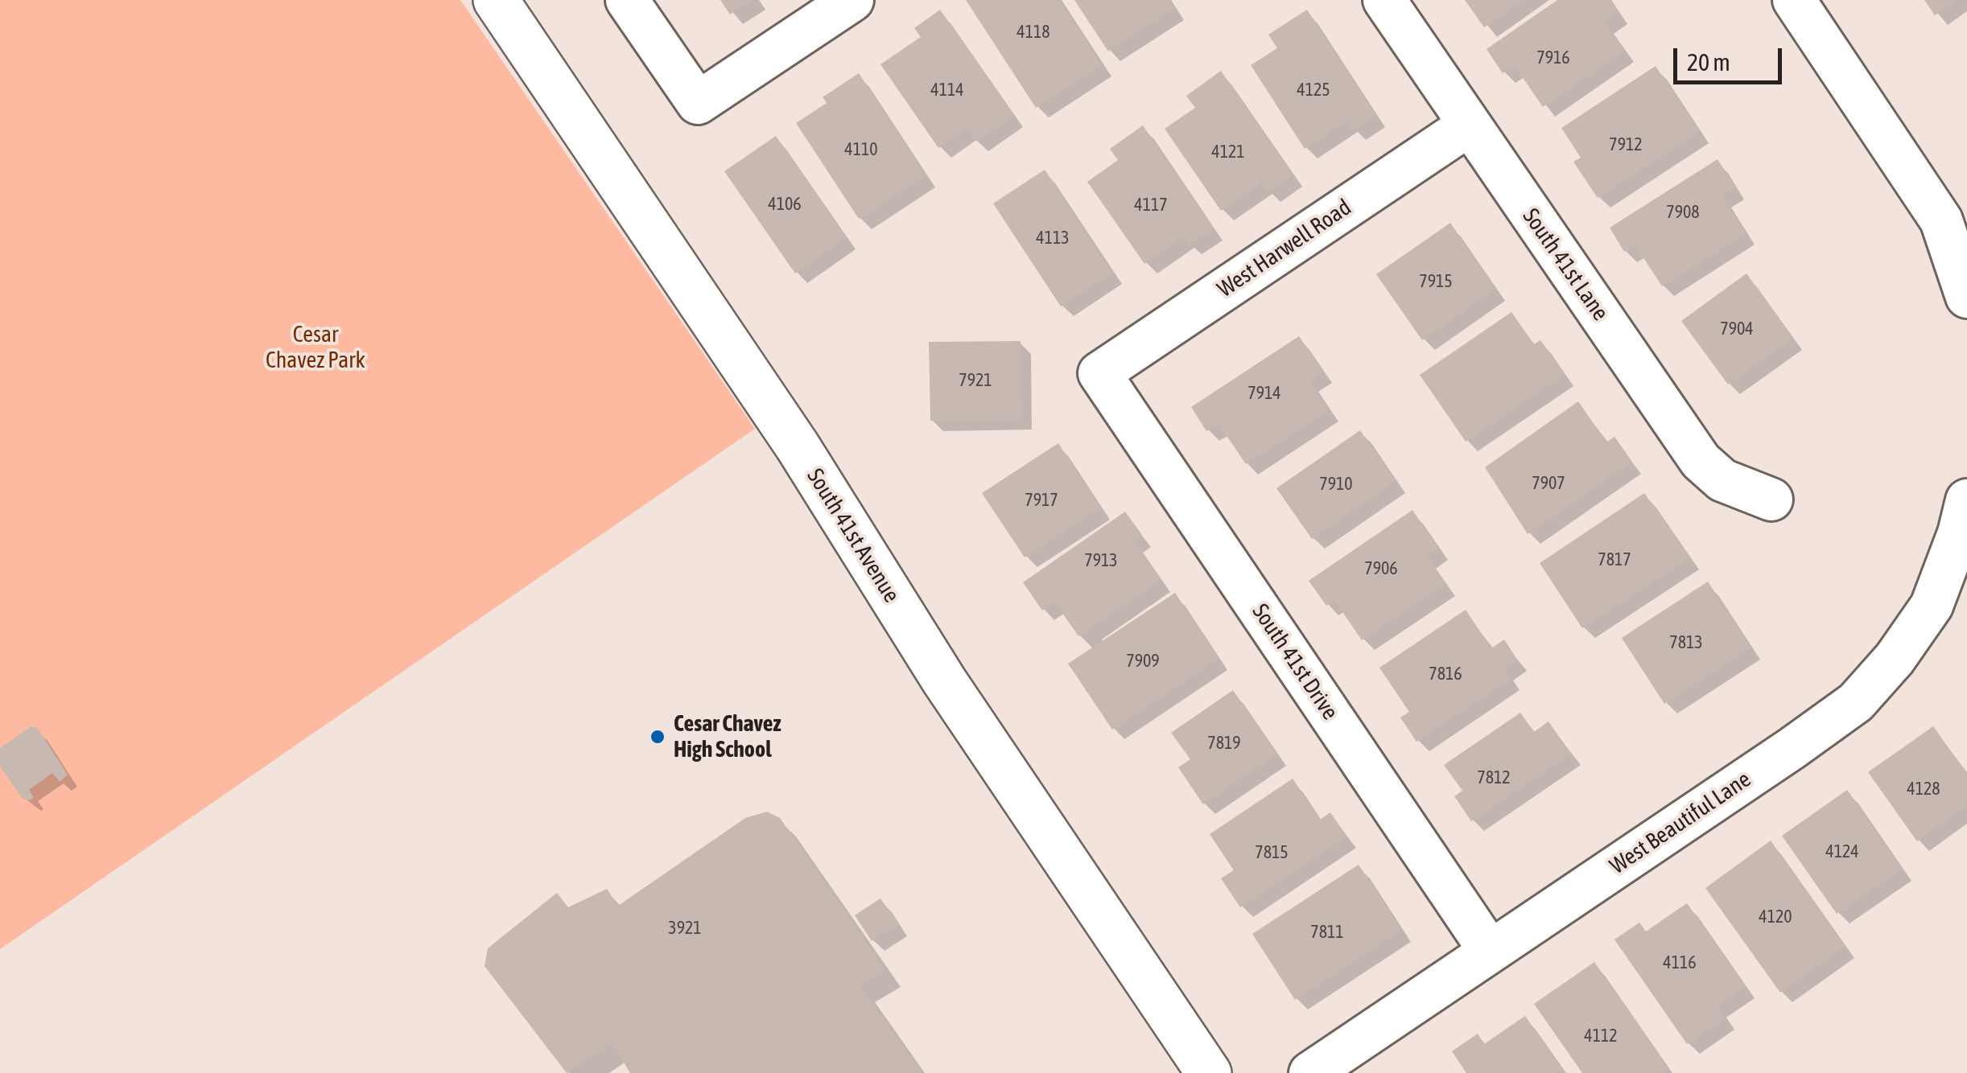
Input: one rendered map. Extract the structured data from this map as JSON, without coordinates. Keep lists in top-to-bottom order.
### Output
{
  "streets": {
    "street": [
      "West Harwell Road",
      "South 41st Lane",
      "South 41st Avenue",
      "South 41st Drive",
      "West Beautiful Lane"
    ]
  },
  "crossings": [
    ["West Harwell Road", "South 41st Lane"],
    ["West Harwell Road", "South 41st Drive"],
    ["South 41st Drive", "West Beautiful Lane"]
  ],
  "parks": ["Cesar Chavez Park"],
  "places": ["Cesar Chavez High School"],
  "house_numbers": [
    "4118",
    "7916",
    "4114",
    "4125",
    "7912",
    "4110",
    "4121",
    "4106",
    "4117",
    "7908",
    "4113",
    "7915",
    "7904",
    "7921",
    "7914",
    "7907",
    "7910",
    "7917",
    "7817",
    "7913",
    "7906",
    "7813",
    "7909",
    "7816",
    "7819",
    "7812",
    "4128",
    "4124",
    "7815",
    "4120",
    "3921",
    "7811",
    "4116",
    "4112"
  ],
  "scale_bar": "20 m"
}
